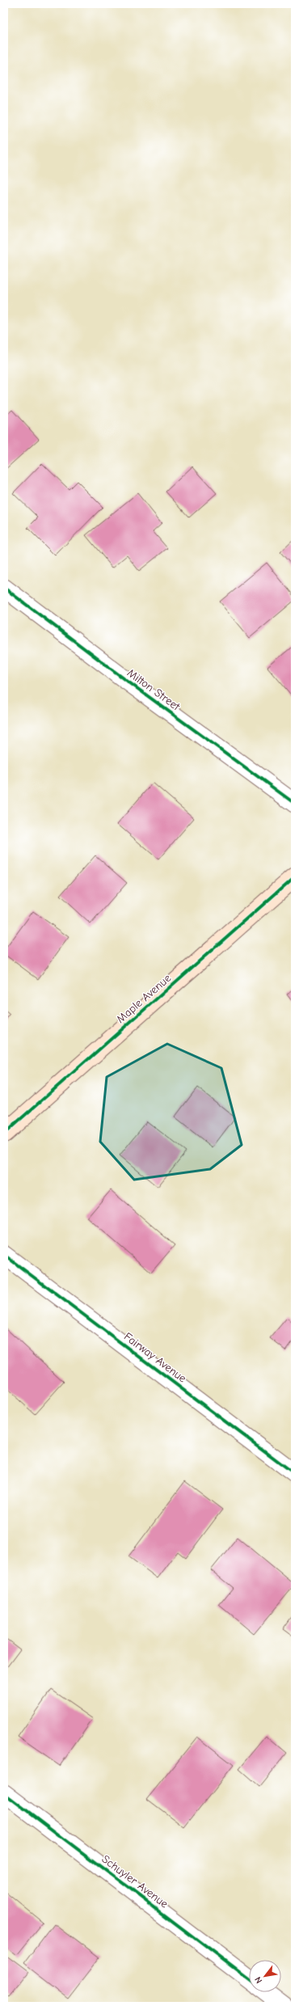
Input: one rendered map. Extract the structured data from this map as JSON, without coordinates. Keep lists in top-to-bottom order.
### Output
{
  "streets": {
    "main road": ["Maple Avenue"],
    "street": ["Milton Street", "Fairway Avenue", "Schuyler Avenue"]
  },
  "north": "bottom left"
}
